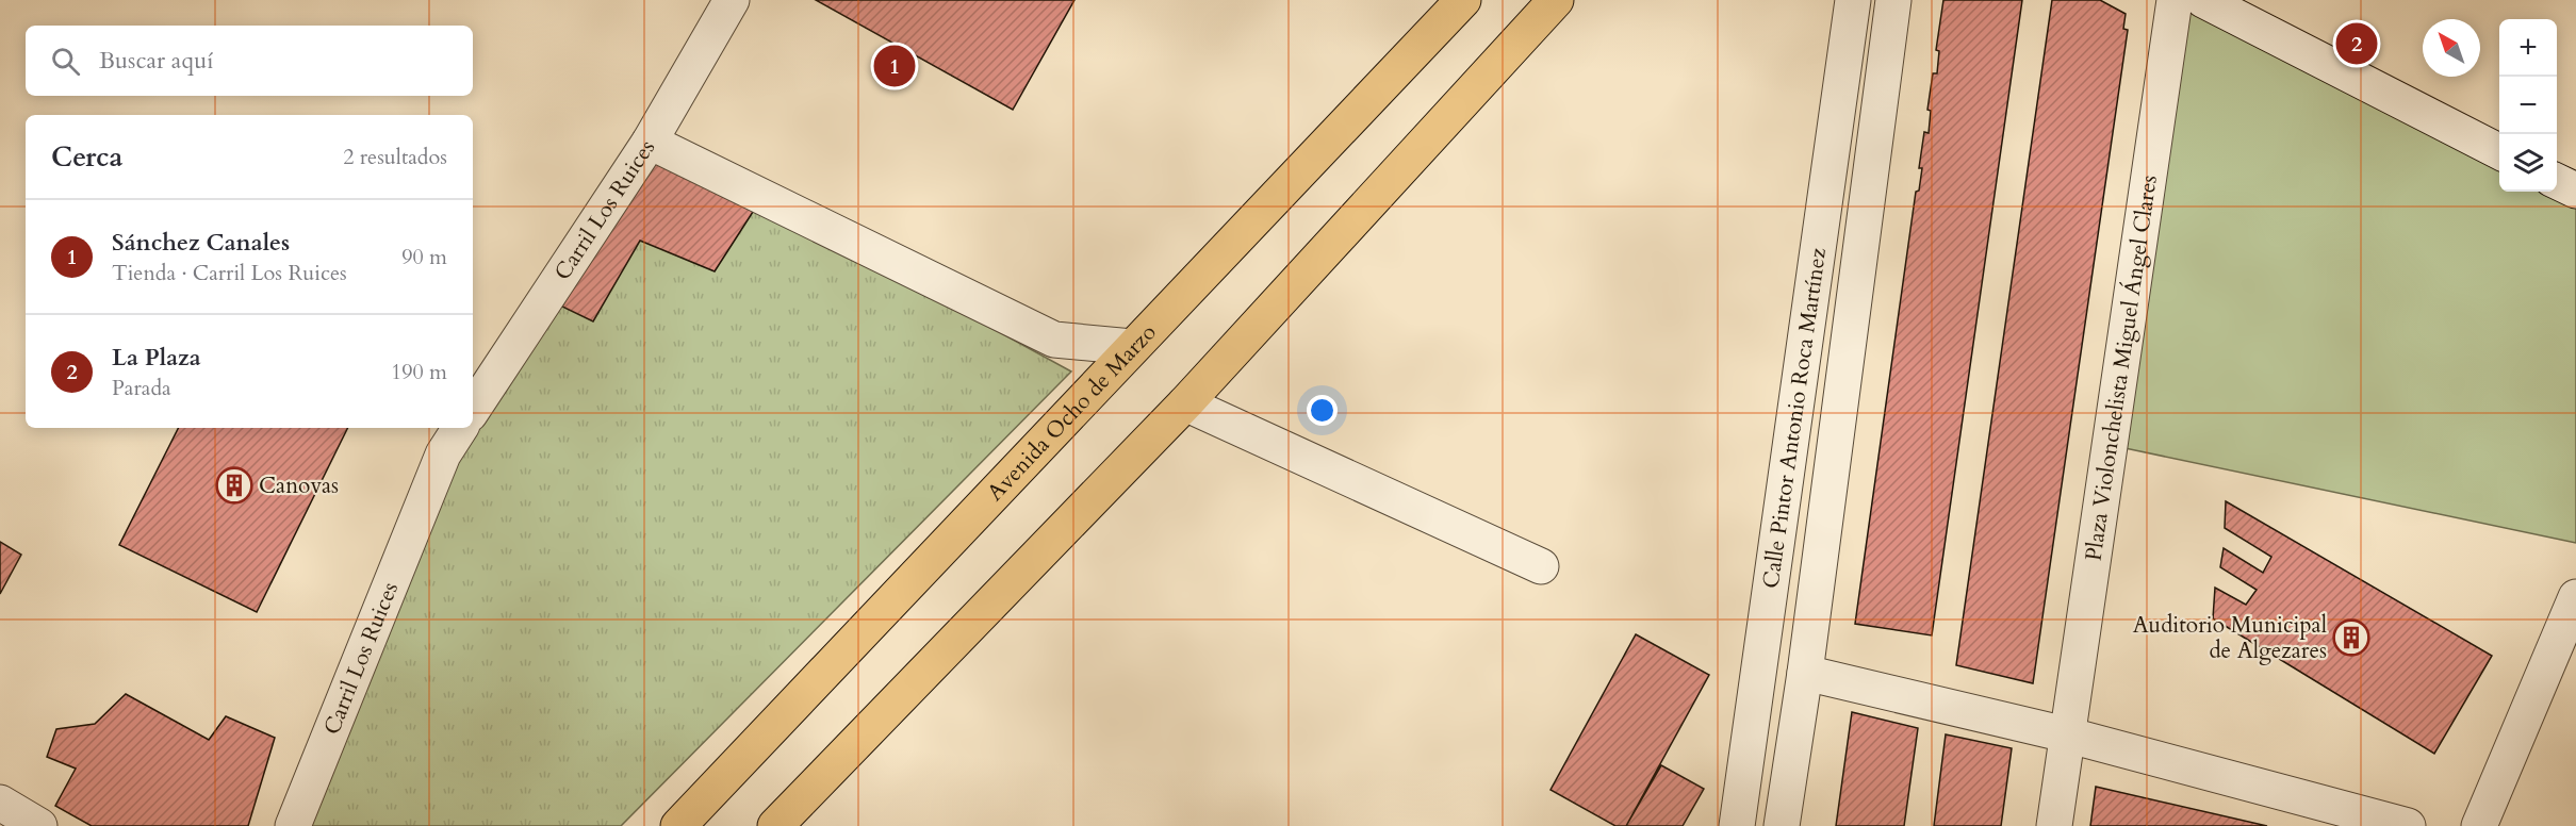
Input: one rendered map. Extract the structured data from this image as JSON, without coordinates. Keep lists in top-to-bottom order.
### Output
{
  "streets": {
    "main road": ["Avenida Ocho de Marzo"],
    "street": ["Carril Los Ruices", "Plaza Violonchelista Miguel Ángel Clares", "Calle Pintor Antonio Roca Martínez"]
  },
  "places": {
    "building": ["Canovas", "Auditorio Municipal de Algezares"]
  },
  "north": "top left",
  "page": {
    "map_buttons": ["+", "−"],
    "pins": ["2", "1"],
    "search": "Buscar aquí",
    "heading": ["Cerca", "2 resultados"],
    "list": [
      {
        "mark": "1",
        "name": "Sánchez Canales",
        "note": "Tienda · Carril Los Ruices",
        "value": "90 m"
      },
      {
        "mark": "2",
        "name": "La Plaza",
        "note": "Parada",
        "value": "190 m"
      }
    ]
  }
}
